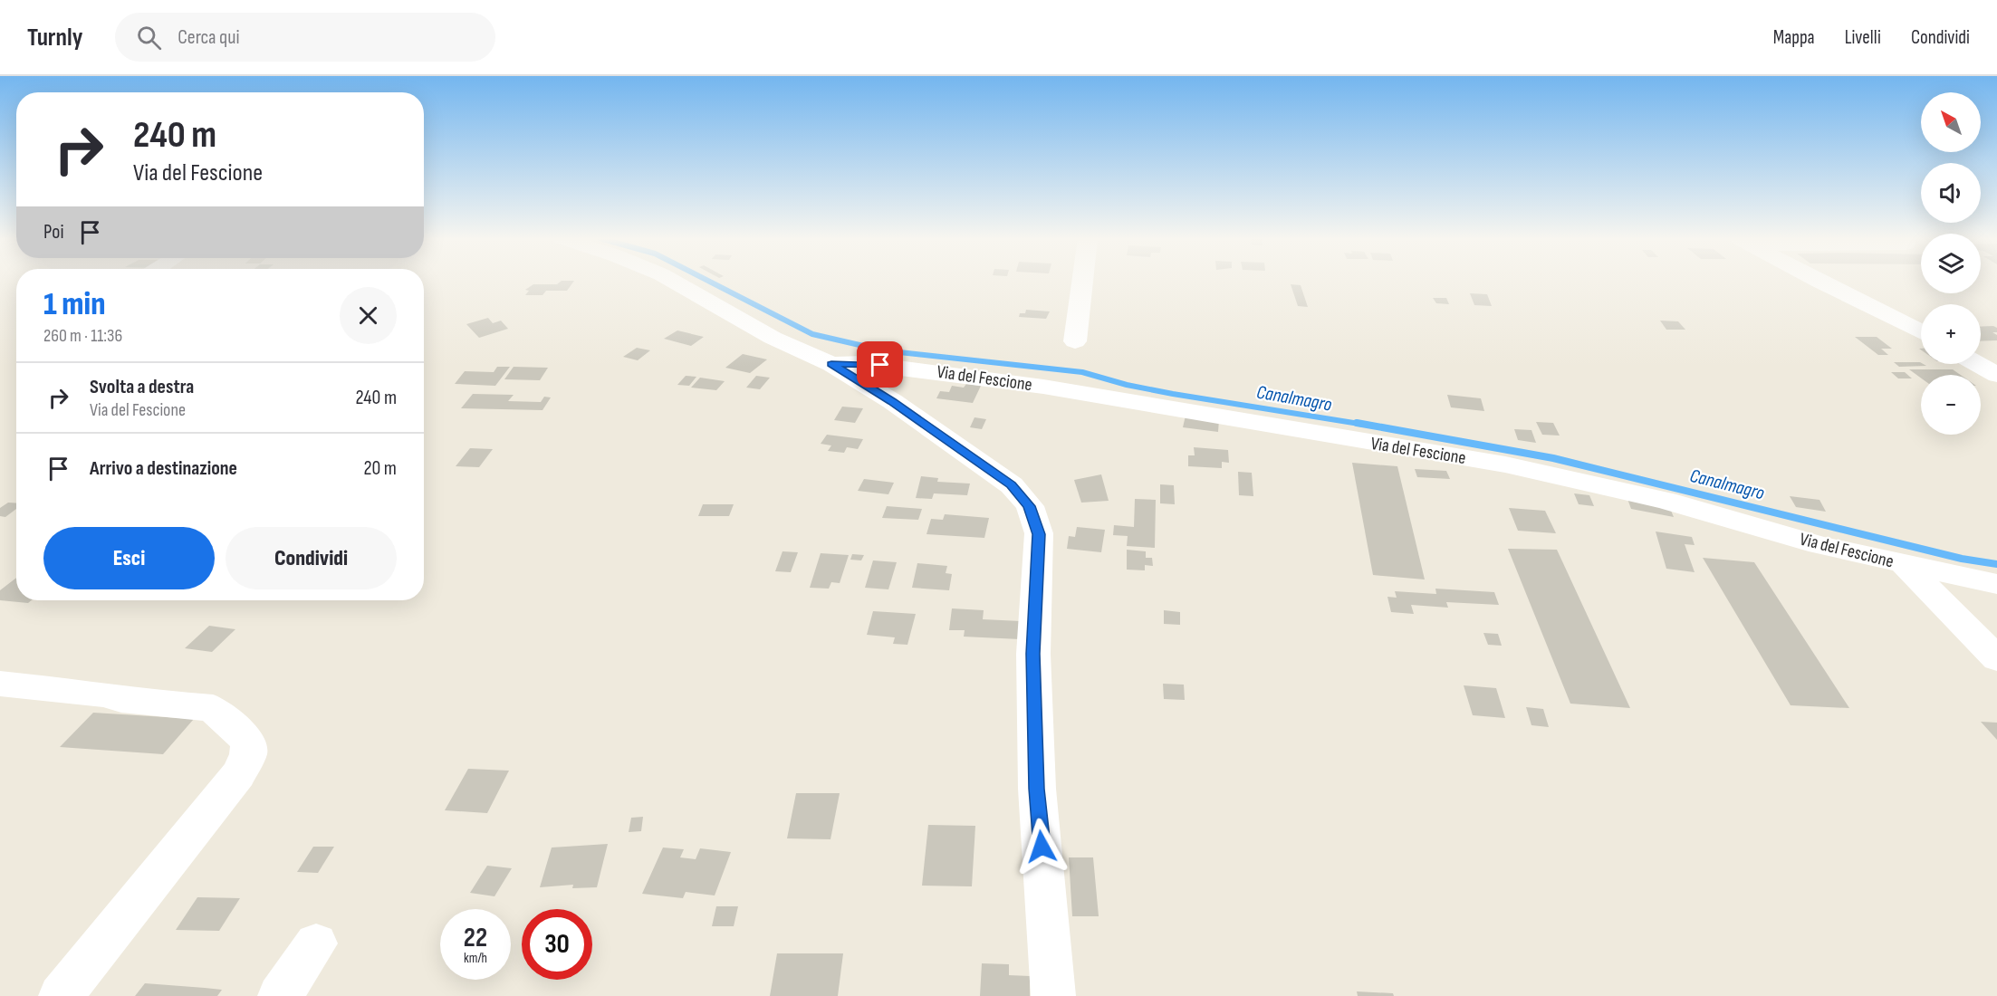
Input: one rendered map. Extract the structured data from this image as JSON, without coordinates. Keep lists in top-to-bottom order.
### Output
{
  "streets": {
    "street": ["Via del Fescione"]
  },
  "water": ["Canalmagro"],
  "north": "top left",
  "page": {
    "header": "Turnly",
    "search": "Cerca qui",
    "nav": ["Mappa", "Livelli", "Condividi"],
    "map_buttons": ["+", "−"],
    "turn": ["240 m", "Via del Fescione"],
    "then": "Poi",
    "heading": ["1 min", "260 m · 11:36"],
    "list": [
      {
        "name": "Svolta a destra",
        "note": "Via del Fescione",
        "value": "240 m"
      },
      {
        "name": "Arrivo a destinazione",
        "value": "20 m"
      }
    ],
    "buttons": ["Esci", "Condividi"],
    "speed": "22 km/h",
    "limit": "30"
  }
}
